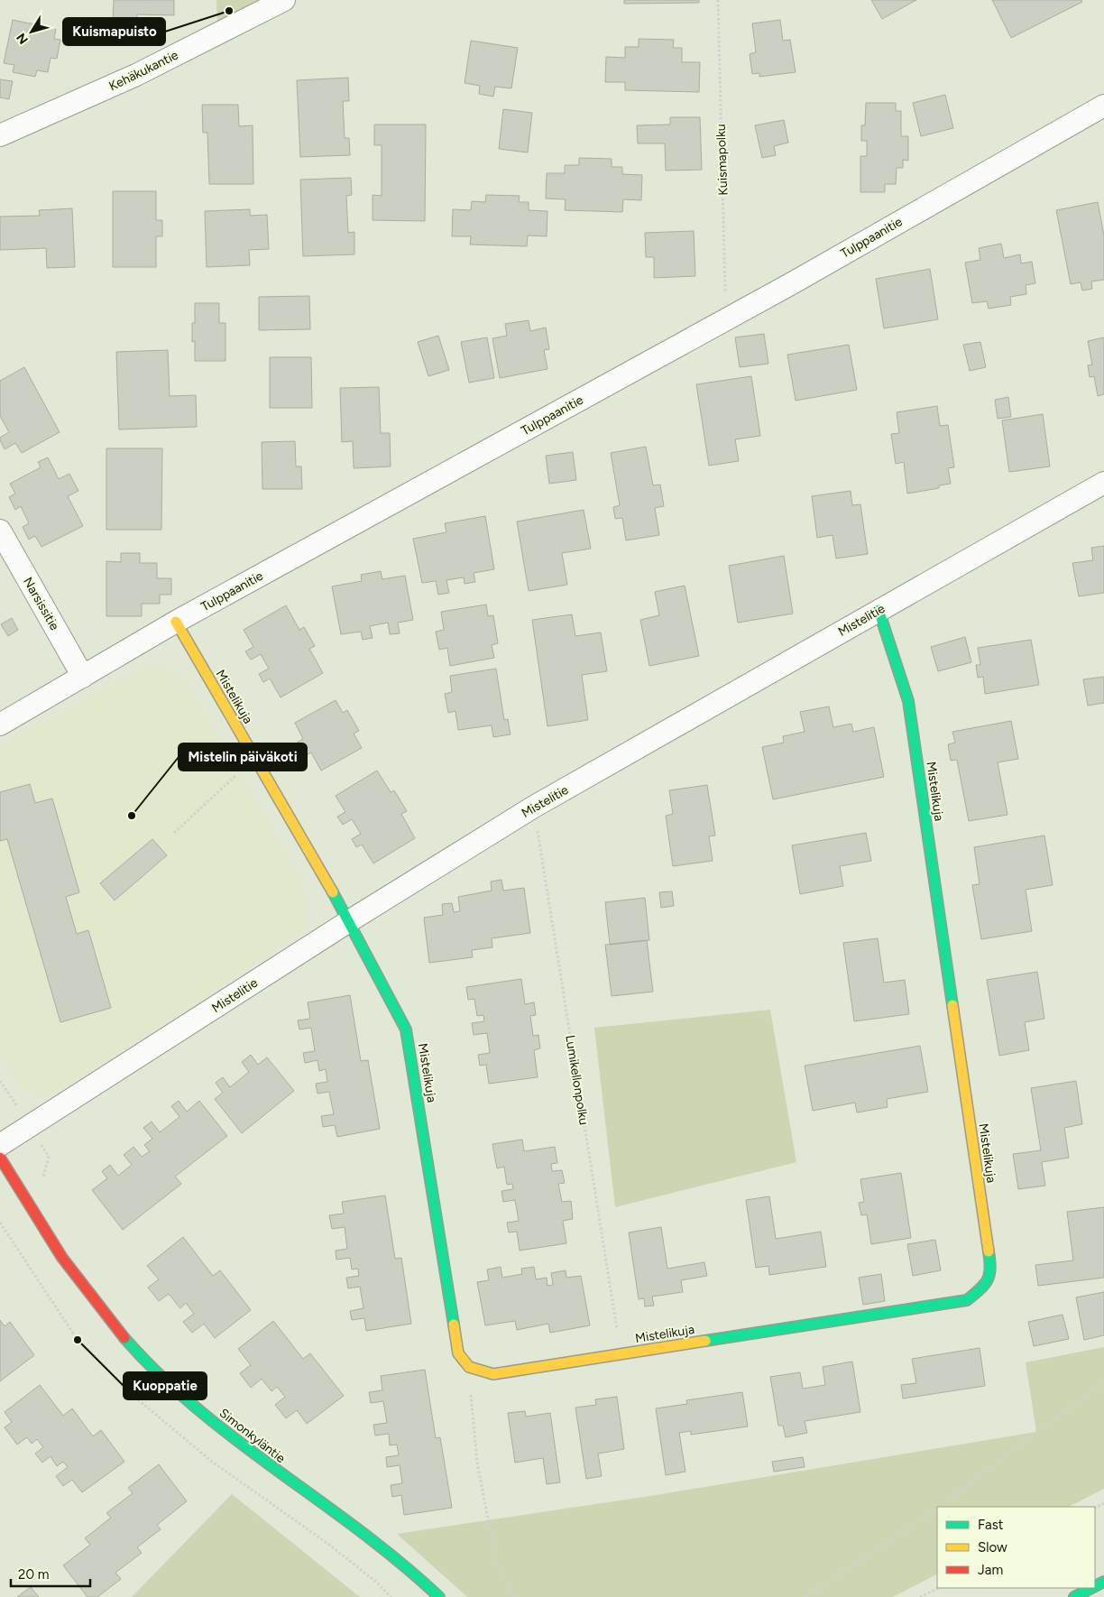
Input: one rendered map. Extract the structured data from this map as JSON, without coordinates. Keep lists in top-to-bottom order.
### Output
{
  "streets": {
    "street": [
      "Kehäkukantie",
      "Tulppaanitie",
      "Narsissitie",
      "Mistelitie",
      "Mistelikuja",
      "Simonkyläntie"
    ],
    "path": ["Kuismapolku", "Lumikellonpolku"]
  },
  "crossings": [
    ["Kuismapolku", "Tulppaanitie"],
    ["Tulppaanitie", "Narsissitie"],
    ["Tulppaanitie", "Mistelikuja"],
    ["Mistelitie", "Mistelikuja"],
    ["Mistelitie", "Lumikellonpolku"],
    ["Mistelikuja", "Lumikellonpolku"]
  ],
  "places": ["Kuismapuisto", "Mistelin päiväkoti", "Kuoppatie"],
  "legend": ["Fast", "Slow", "Jam"],
  "scale_bar": "20 m",
  "north": "bottom left"
}
